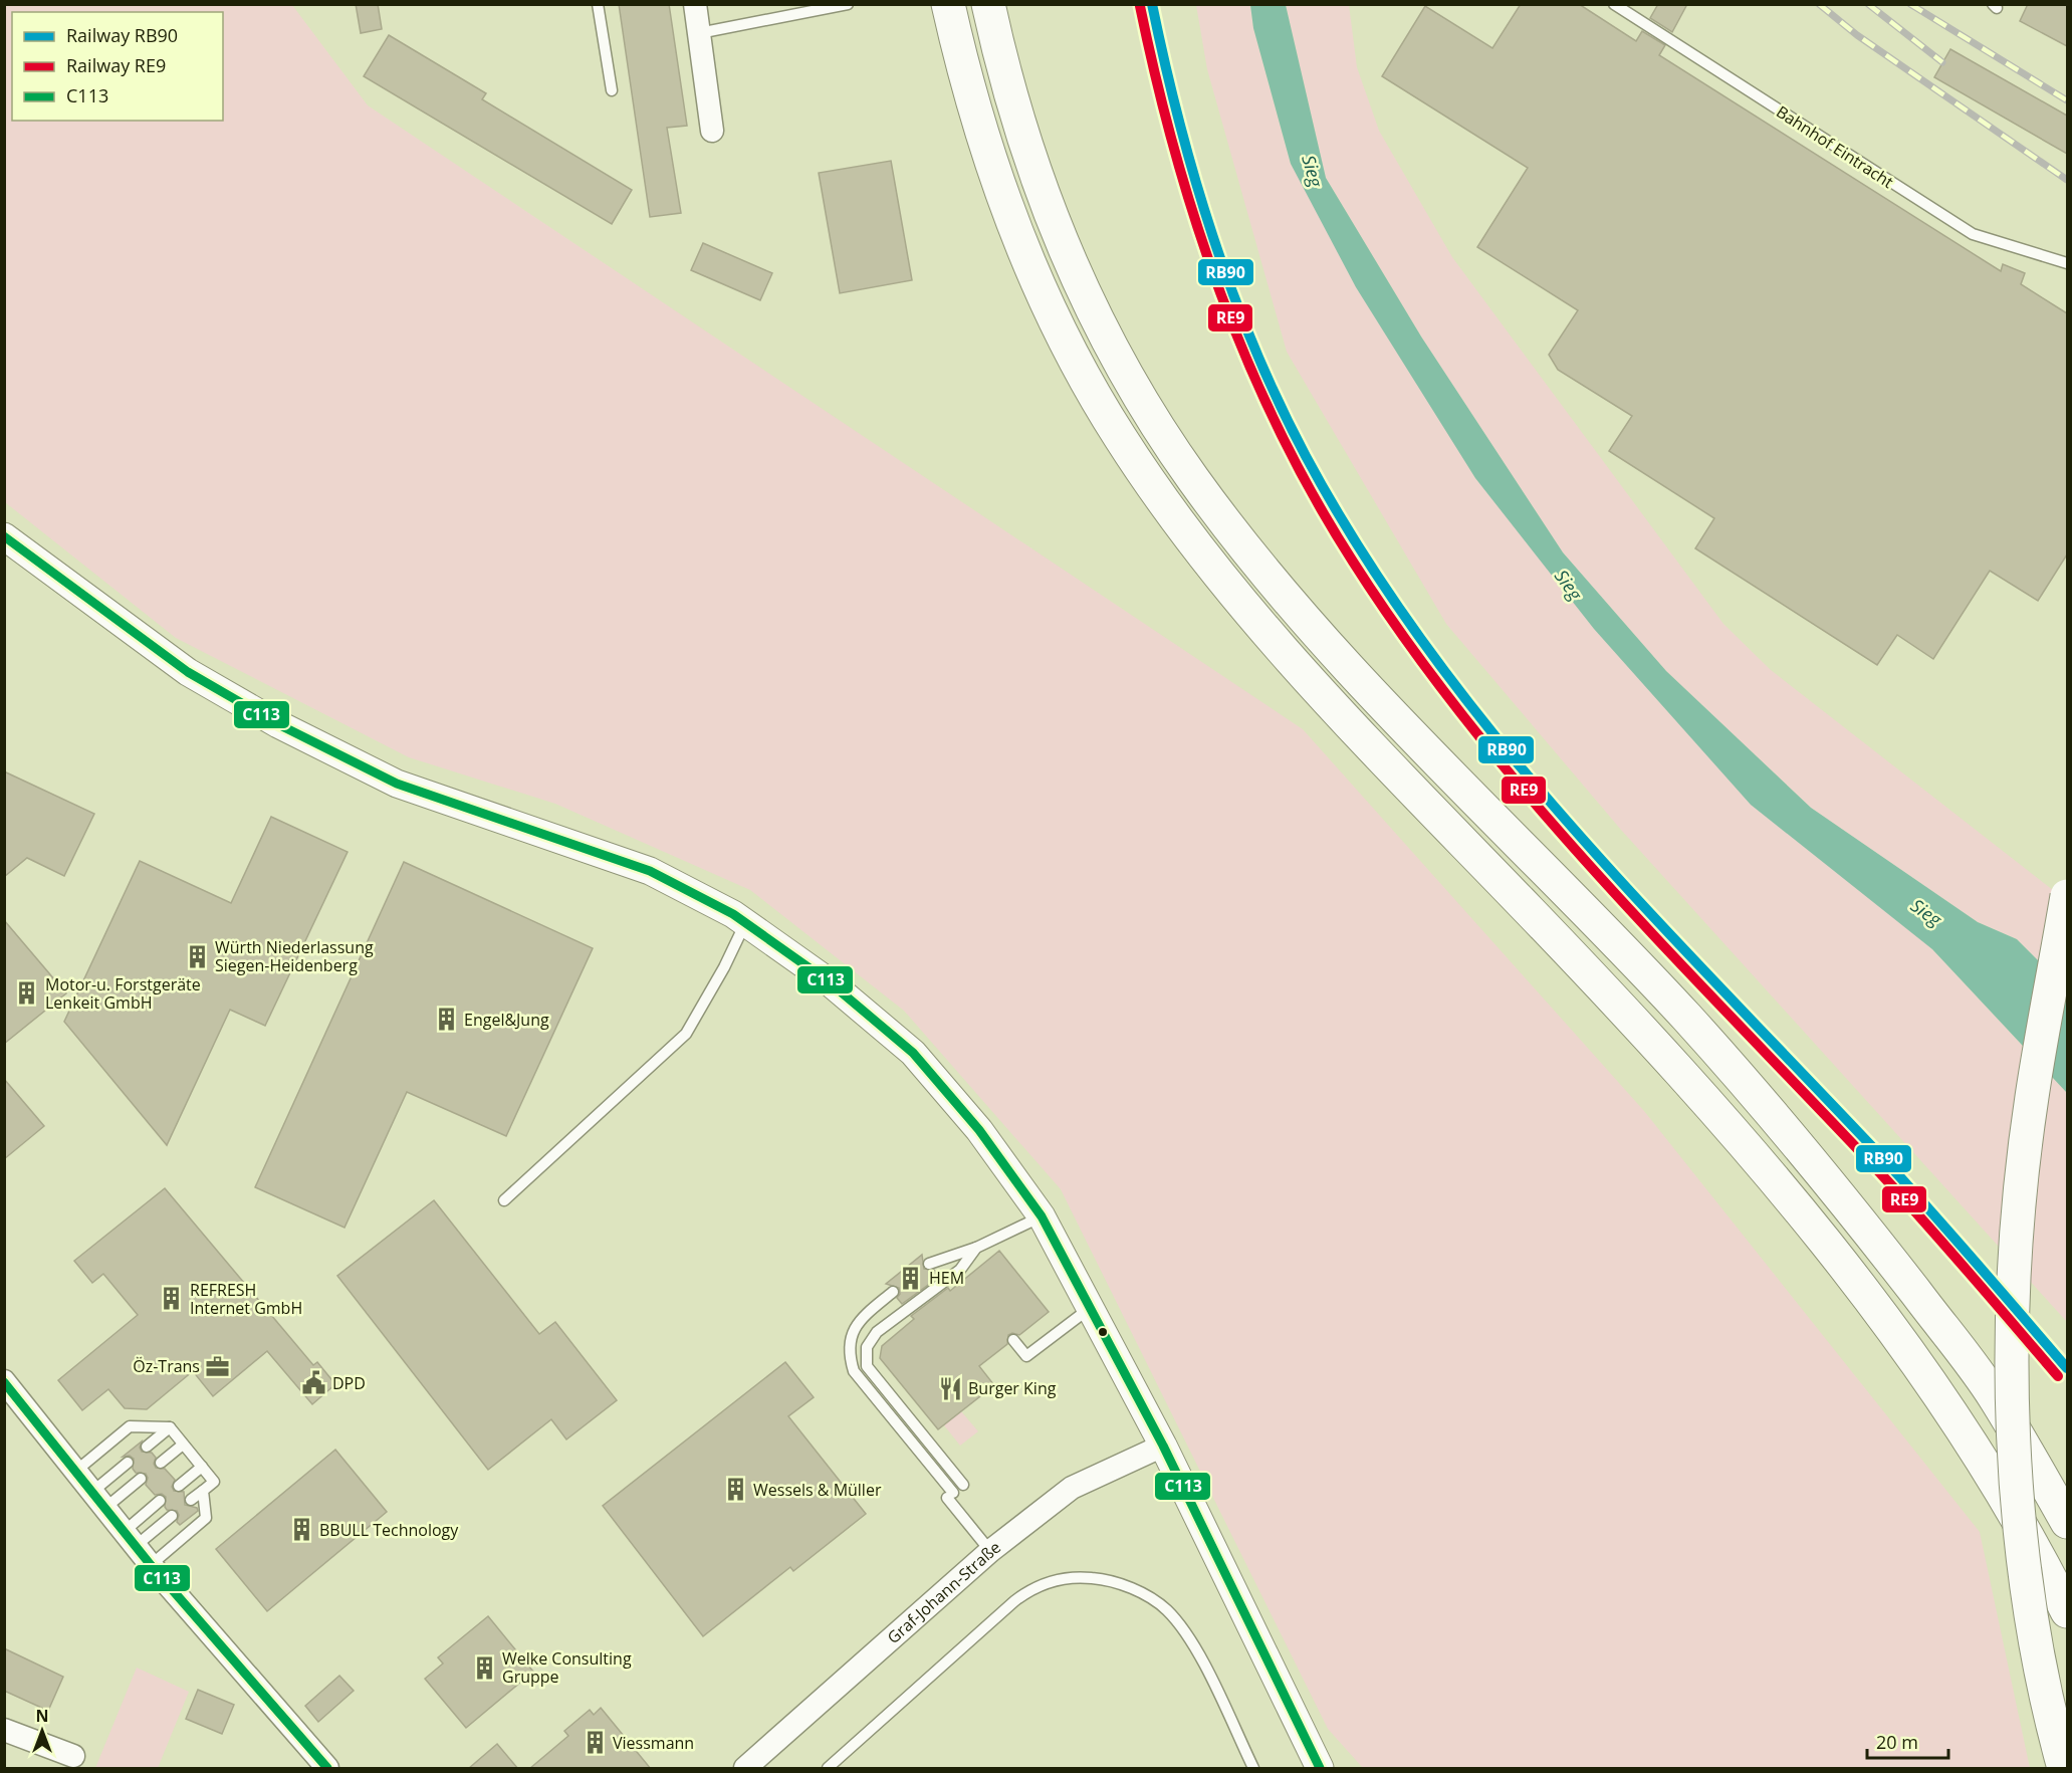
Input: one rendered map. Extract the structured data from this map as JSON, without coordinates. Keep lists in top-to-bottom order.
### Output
{
  "streets": {
    "street": ["Graf-Johann-Straße"],
    "lane": ["Bahnhof Eintracht"]
  },
  "water": ["Sieg"],
  "places": {
    "building": [
      "Würth Niederlassung Siegen-Heidenberg",
      "Motor-u. Forstgeräte Lenkeit GmbH",
      "Engel&Jung",
      "HEM",
      "REFRESH Internet GmbH",
      "Wessels & Müller",
      "BBULL Technology",
      "Welke Consulting Gruppe",
      "Viessmann"
    ],
    "office": ["Öz-Trans"],
    "public building": ["DPD"],
    "restaurant": ["Burger King"]
  },
  "lines": ["rail line RB90", "rail line RE9", "transit line C113"],
  "legend": ["Railway RB90", "Railway RE9", "C113"],
  "scale_bar": "20 m",
  "north": "top"
}
